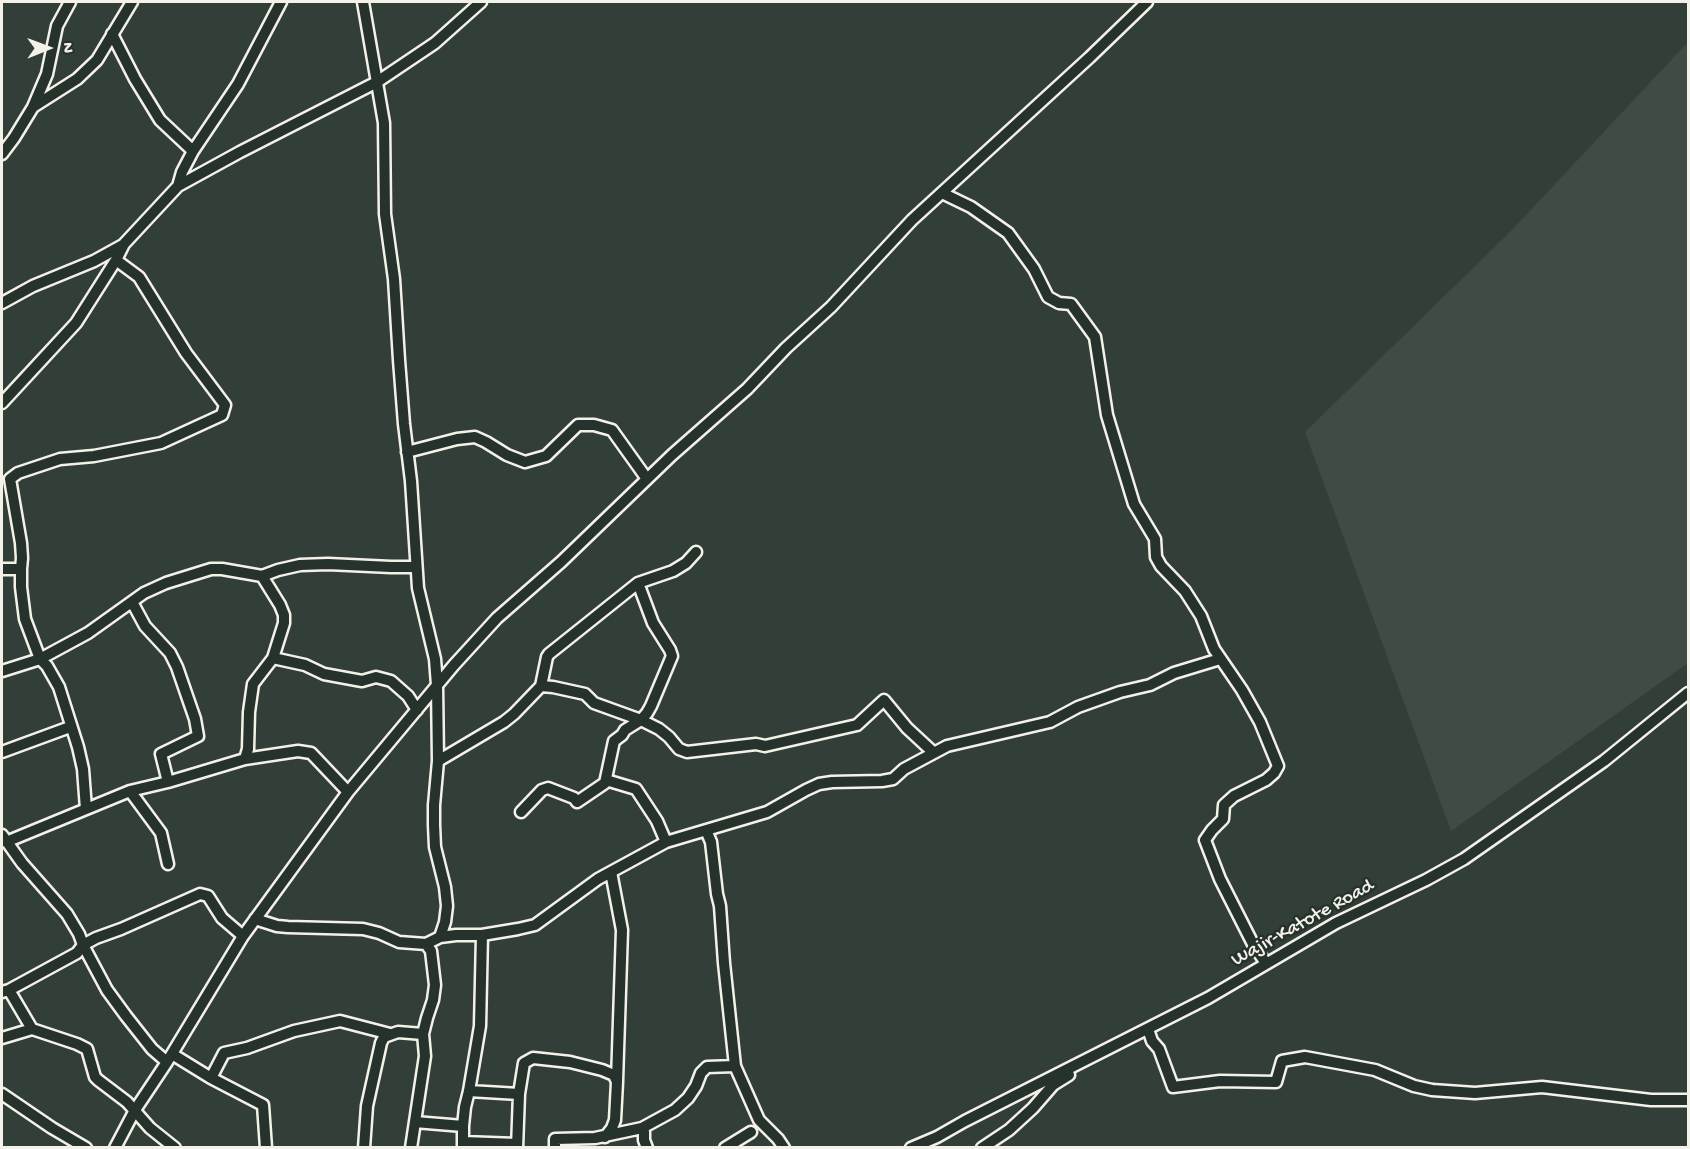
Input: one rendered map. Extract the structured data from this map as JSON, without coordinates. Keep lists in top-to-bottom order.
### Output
{
  "streets": {
    "street": ["Wajir-Katote Road"]
  },
  "north": "right"
}
